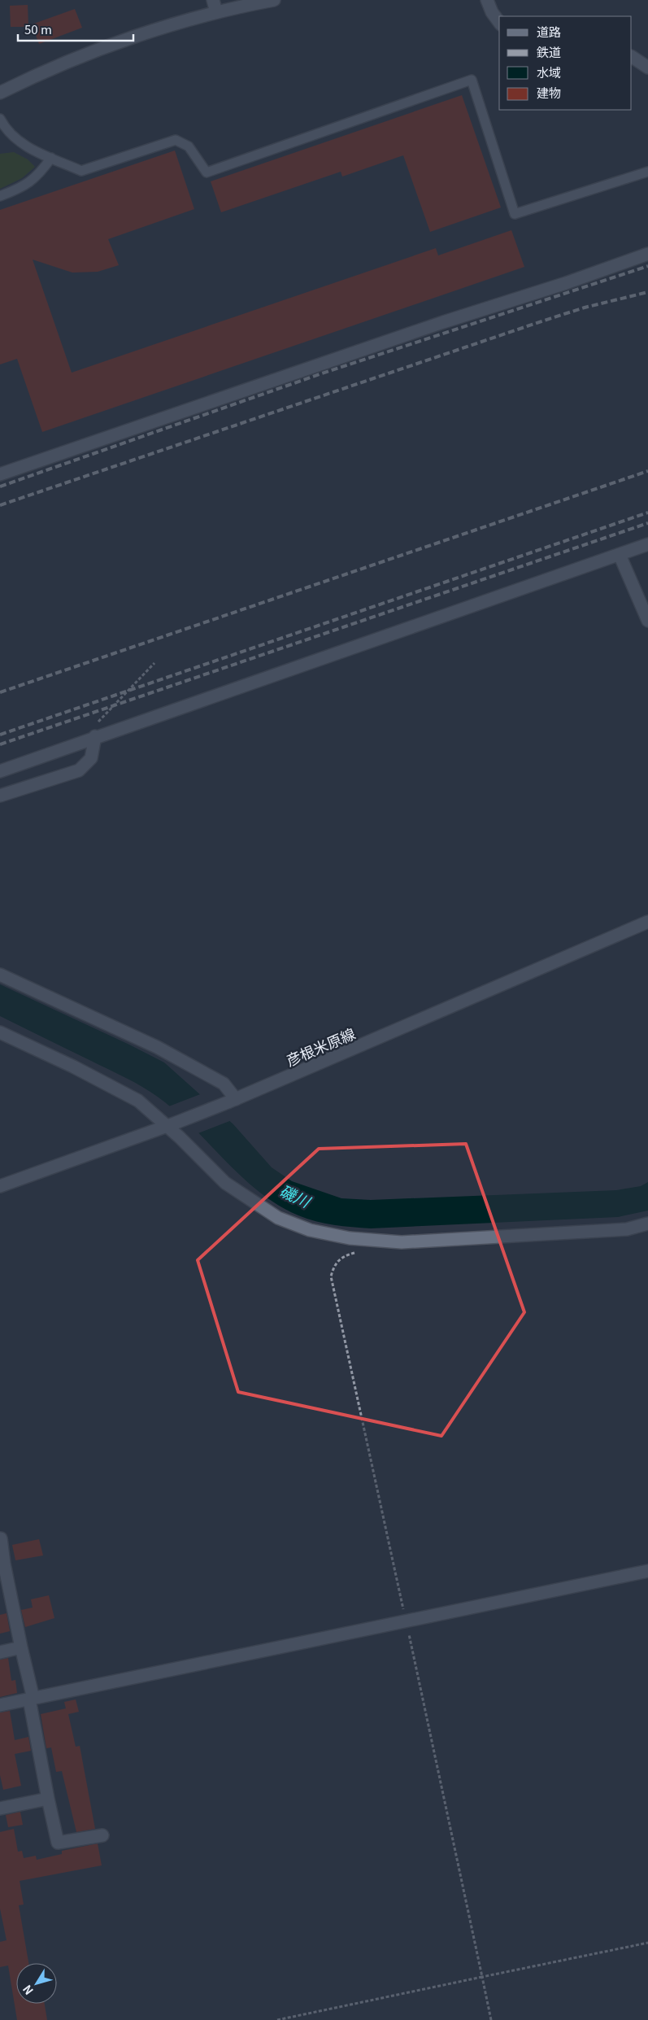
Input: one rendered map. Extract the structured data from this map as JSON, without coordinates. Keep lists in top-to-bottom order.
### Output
{
  "streets": {
    "street": ["彦根米原線"]
  },
  "water": ["磯川"],
  "legend": [
    "道路",
    "鉄道",
    "水域",
    "建物"
  ],
  "scale_bar": "50 m",
  "north": "bottom left"
}
